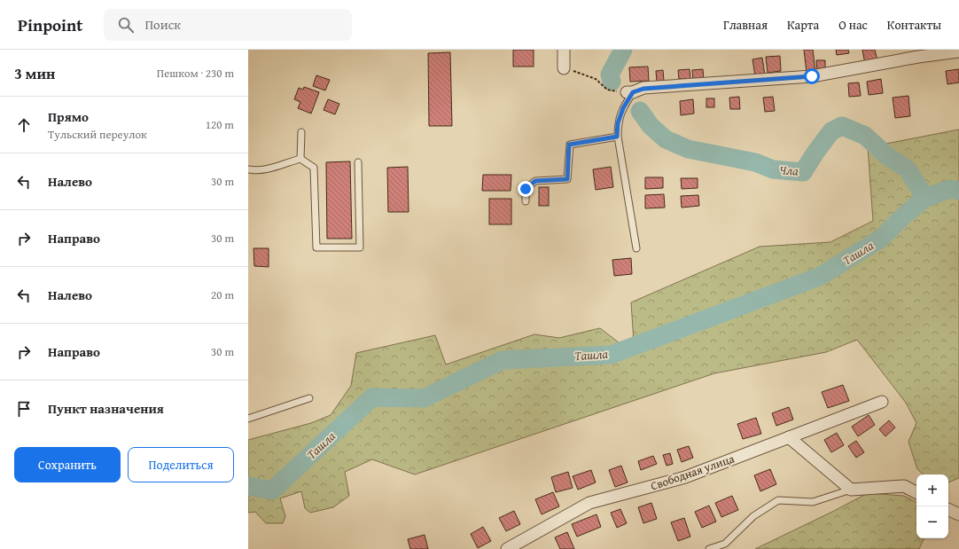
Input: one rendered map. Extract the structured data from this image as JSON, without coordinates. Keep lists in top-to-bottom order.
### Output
{
  "streets": {
    "street": ["Свободная улица"]
  },
  "water": ["Чла", "Ташла"],
  "page": {
    "header": "Pinpoint",
    "search": "Поиск",
    "nav": [
      "Главная",
      "Карта",
      "О нас",
      "Контакты"
    ],
    "heading": ["3 мин", "Пешком · 230 m"],
    "list": [
      ["Прямо", "Тульский переулок", "120 m"],
      ["Налево", "30 m"],
      ["Направо", "30 m"],
      ["Налево", "20 m"],
      ["Направо", "30 m"],
      "Пункт назначения"
    ],
    "buttons": ["Сохранить", "Поделиться"],
    "map_buttons": ["+", "−"]
  }
}
